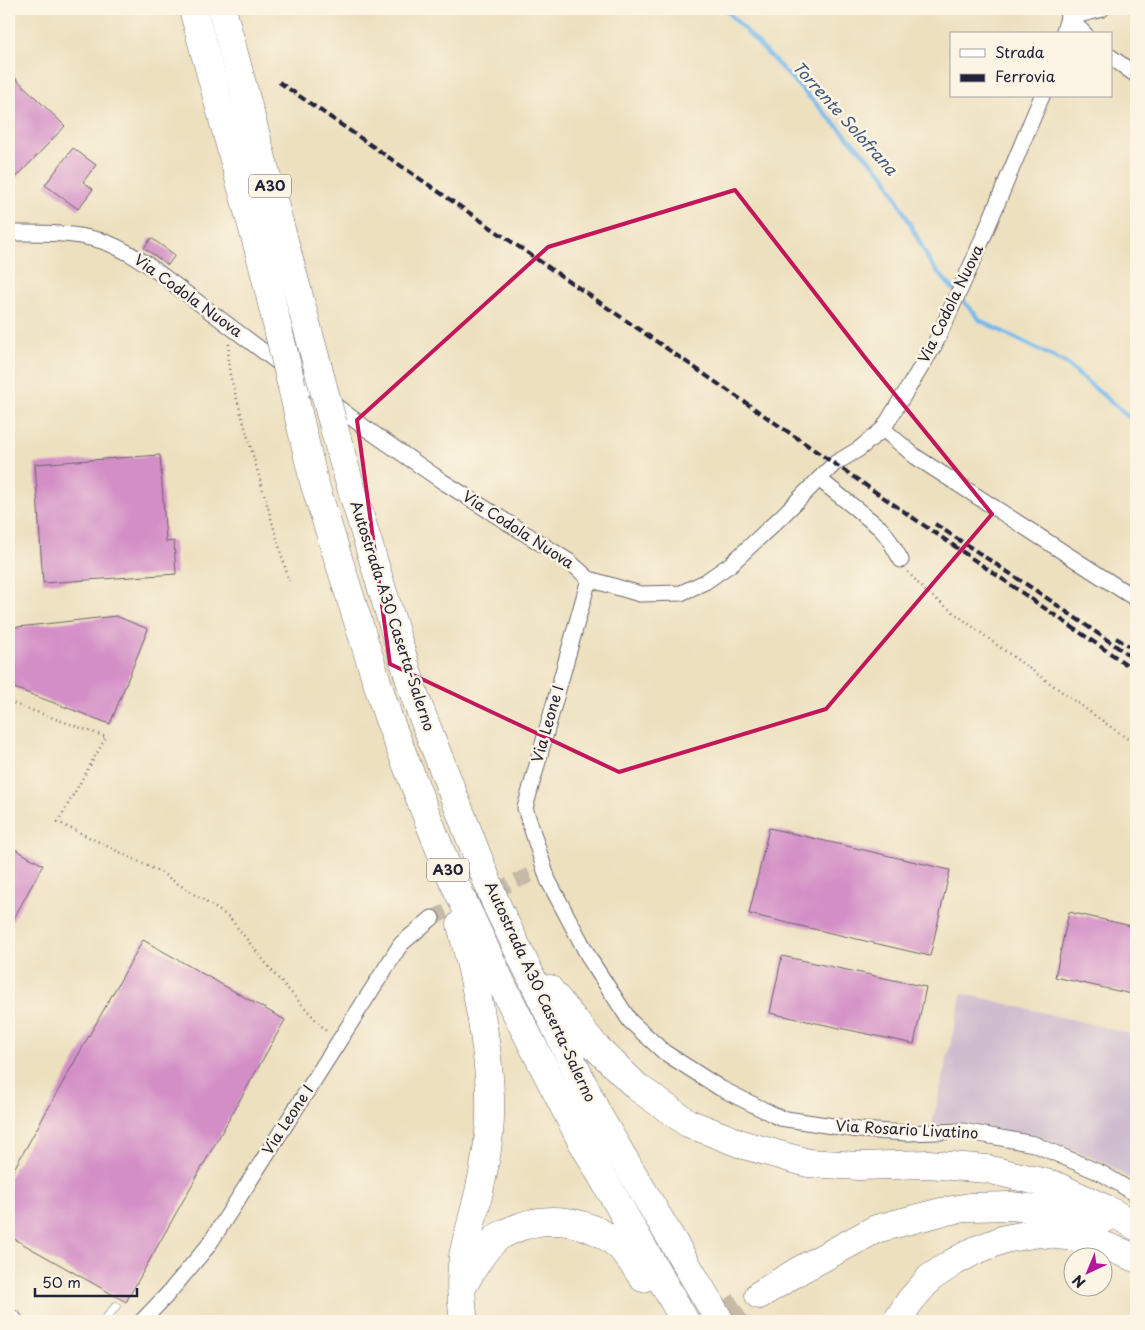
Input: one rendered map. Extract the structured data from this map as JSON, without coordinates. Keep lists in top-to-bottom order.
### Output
{
  "streets": {
    "highway": ["A30", "Autostrada A30 Caserta-Salerno"],
    "street": ["Via Codola Nuova", "Via Leone I", "Via Rosario Livatino"]
  },
  "crossings": [
    ["Via Codola Nuova", "Via Leone I"],
    ["Via Leone I", "Via Rosario Livatino"]
  ],
  "water": ["Torrente Solofrana"],
  "legend": ["Strada", "Ferrovia"],
  "scale_bar": "50 m",
  "north": "bottom left"
}
